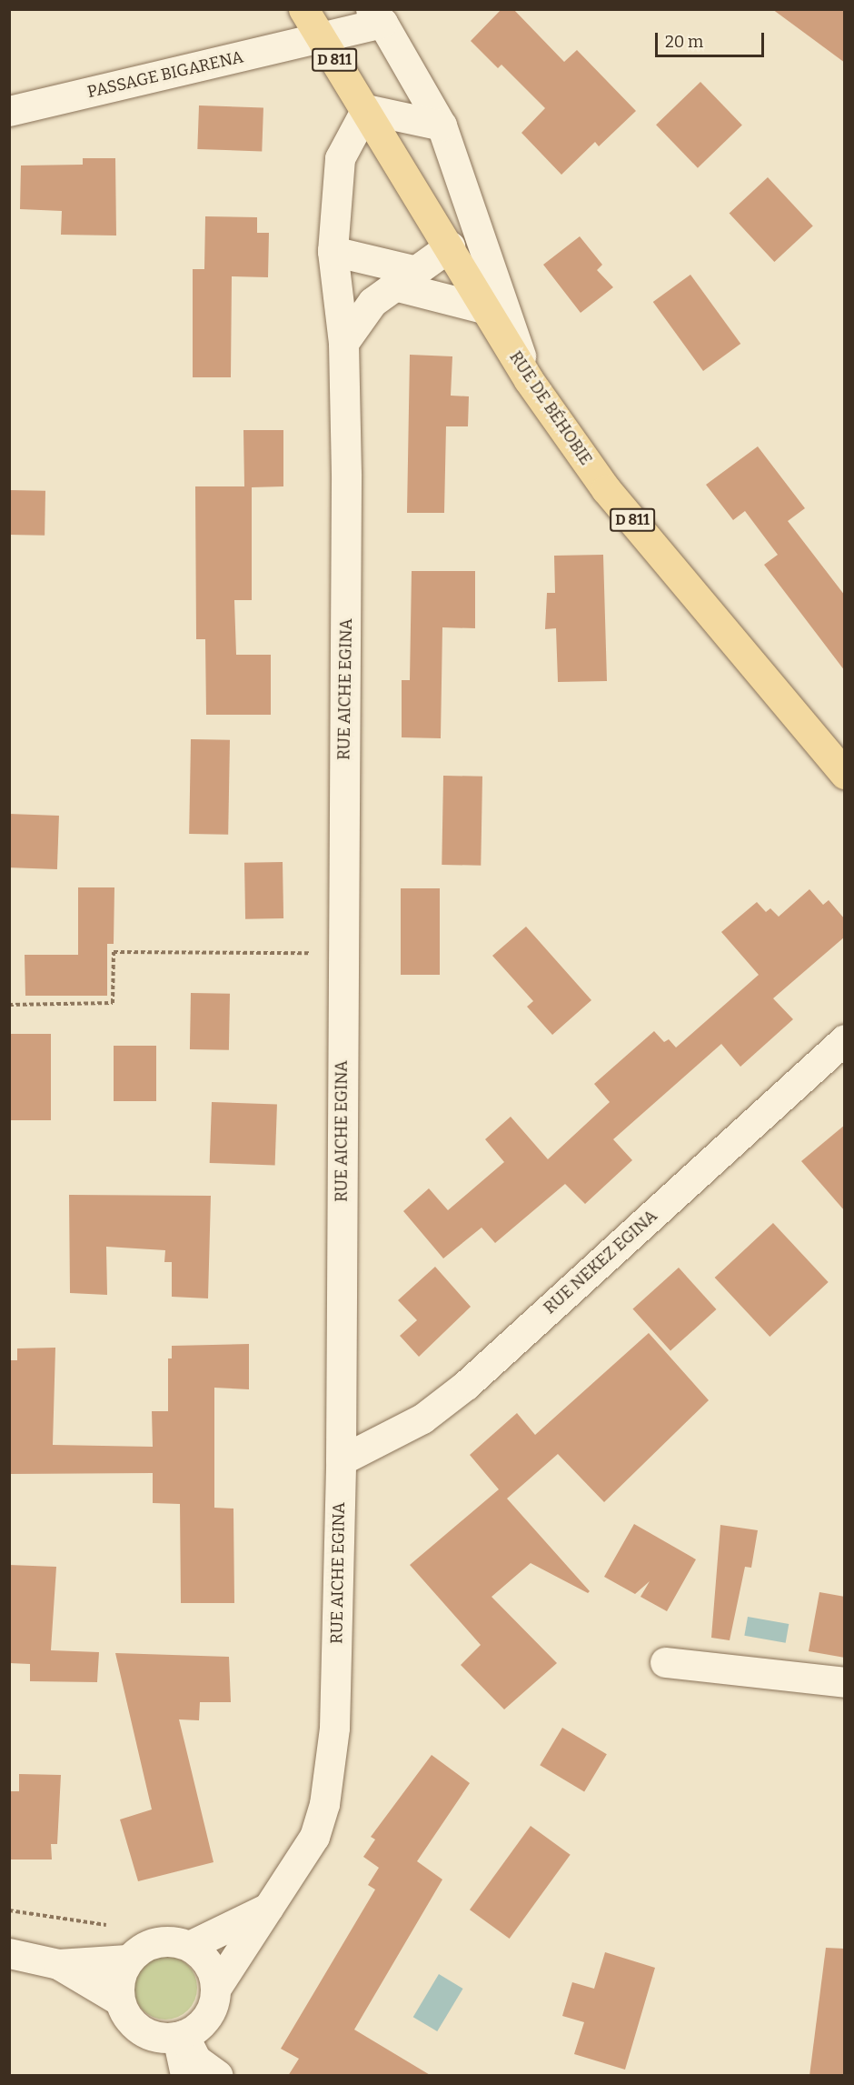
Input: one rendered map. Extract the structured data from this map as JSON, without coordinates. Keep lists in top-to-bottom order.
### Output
{
  "streets": {
    "main road": ["D 811", "RUE DE BÉHOBIE"],
    "street": ["PASSAGE BIGARENA", "RUE AICHE EGINA", "RUE NEKEZ EGINA"]
  },
  "crossings": [
    ["PASSAGE BIGARENA", "RUE DE BÉHOBIE"],
    ["RUE DE BÉHOBIE", "RUE AICHE EGINA"],
    ["RUE AICHE EGINA", "RUE NEKEZ EGINA"]
  ],
  "scale_bar": "20 m"
}
